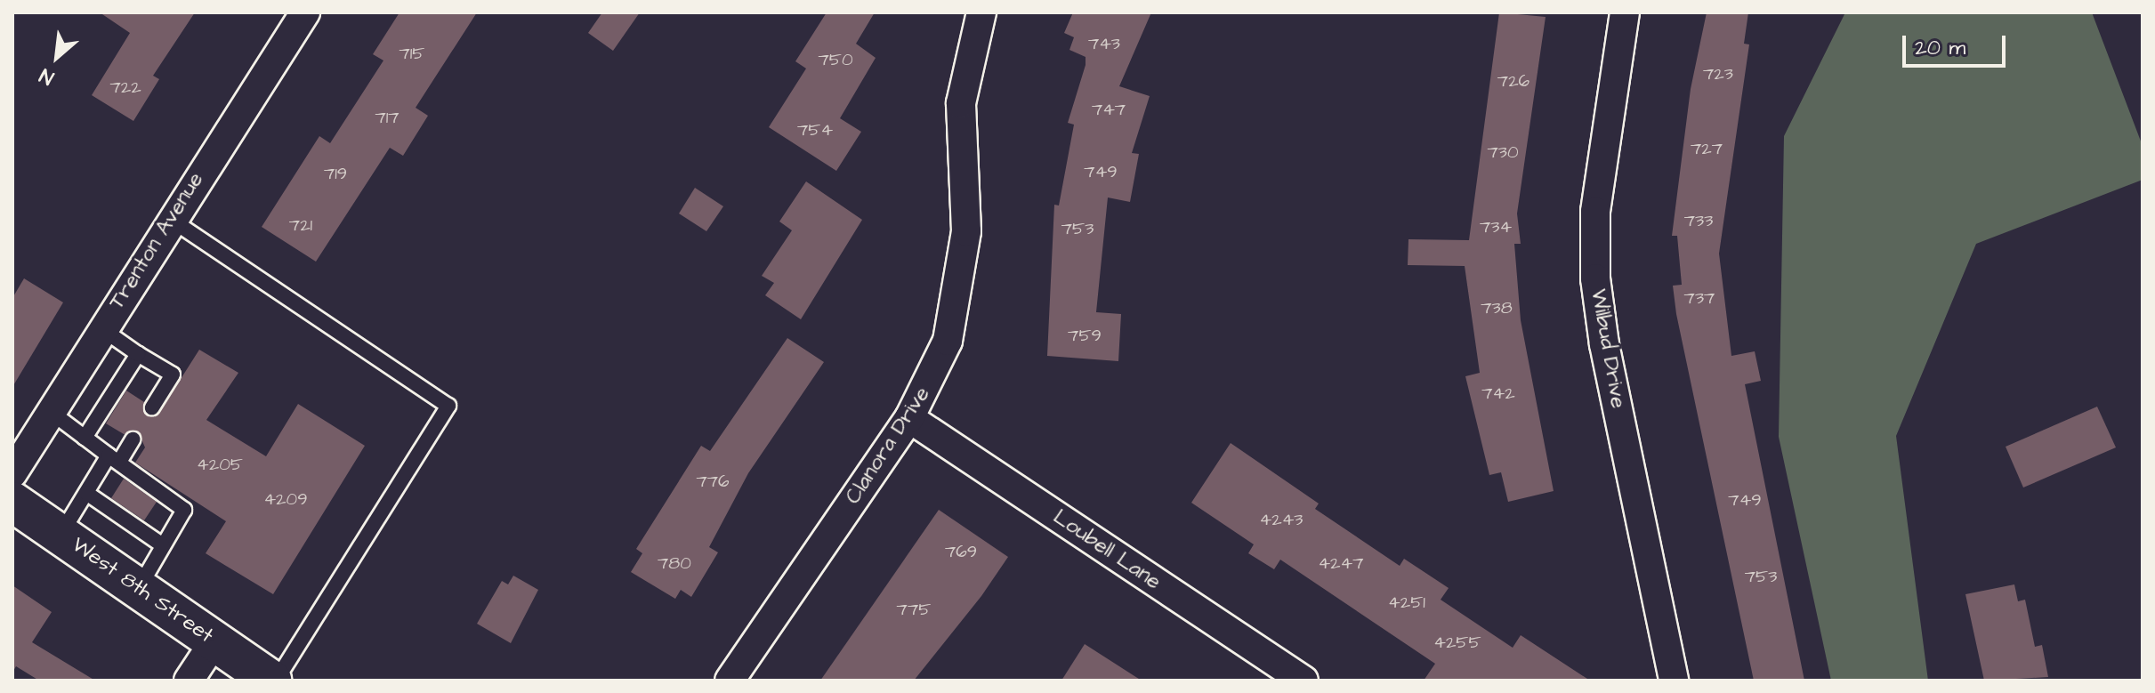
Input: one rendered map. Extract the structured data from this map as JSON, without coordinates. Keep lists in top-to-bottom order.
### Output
{
  "streets": {
    "street": [
      "Trenton Avenue",
      "Wilbud Drive",
      "Clanora Drive",
      "Loubell Lane",
      "West 8th Street"
    ]
  },
  "crossings": [
    ["Clanora Drive", "Loubell Lane"]
  ],
  "house_numbers": [
    "743",
    "715",
    "750",
    "723",
    "726",
    "722",
    "747",
    "717",
    "754",
    "727",
    "730",
    "749",
    "719",
    "733",
    "721",
    "734",
    "753",
    "737",
    "738",
    "759",
    "742",
    "4205",
    "776",
    "4209",
    "749",
    "4243",
    "769",
    "780",
    "4247",
    "753",
    "4251",
    "775",
    "4255"
  ],
  "scale_bar": "20 m",
  "north": "bottom left"
}
